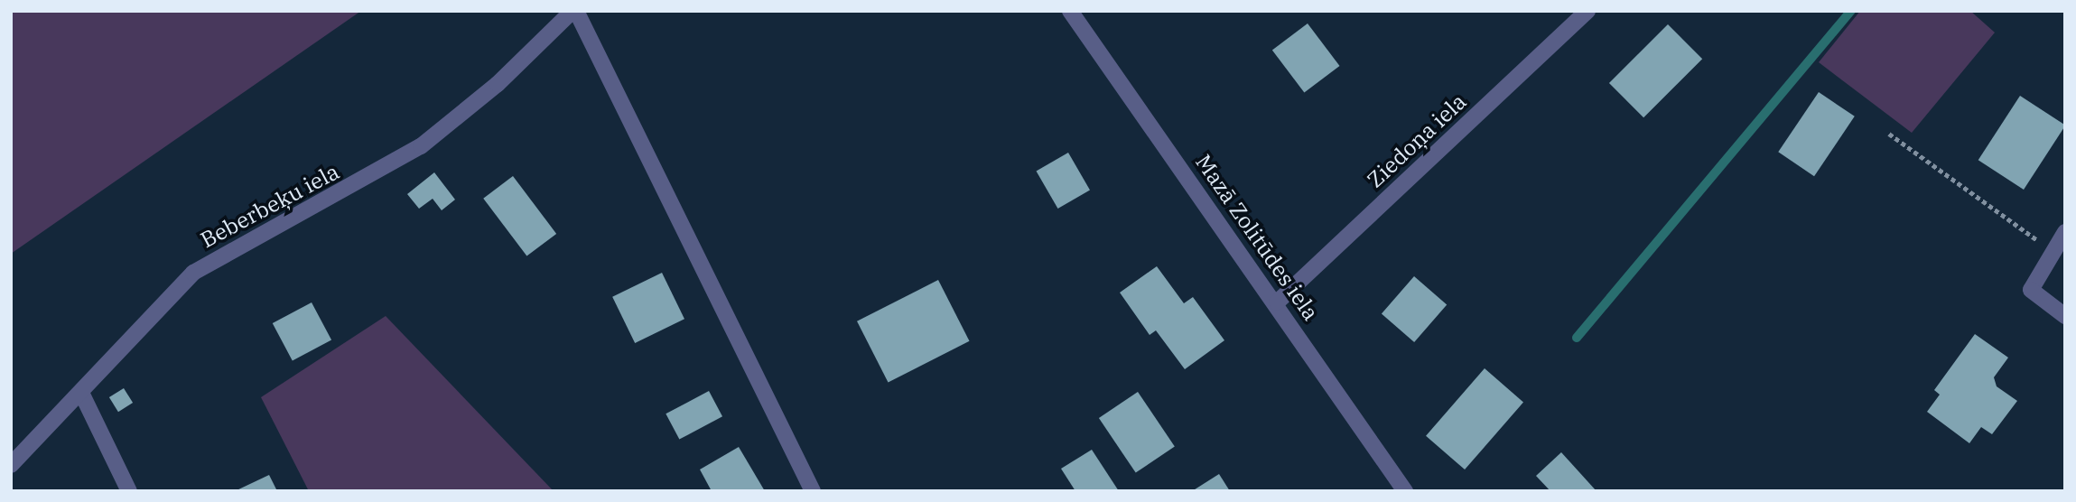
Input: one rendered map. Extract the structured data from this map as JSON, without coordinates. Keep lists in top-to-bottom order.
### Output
{
  "streets": {
    "street": ["Ziedoņa iela", "Beberbeķu iela", "Mazā Zolitūdes iela"]
  },
  "crossings": [
    ["Ziedoņa iela", "Mazā Zolitūdes iela"]
  ]
}
